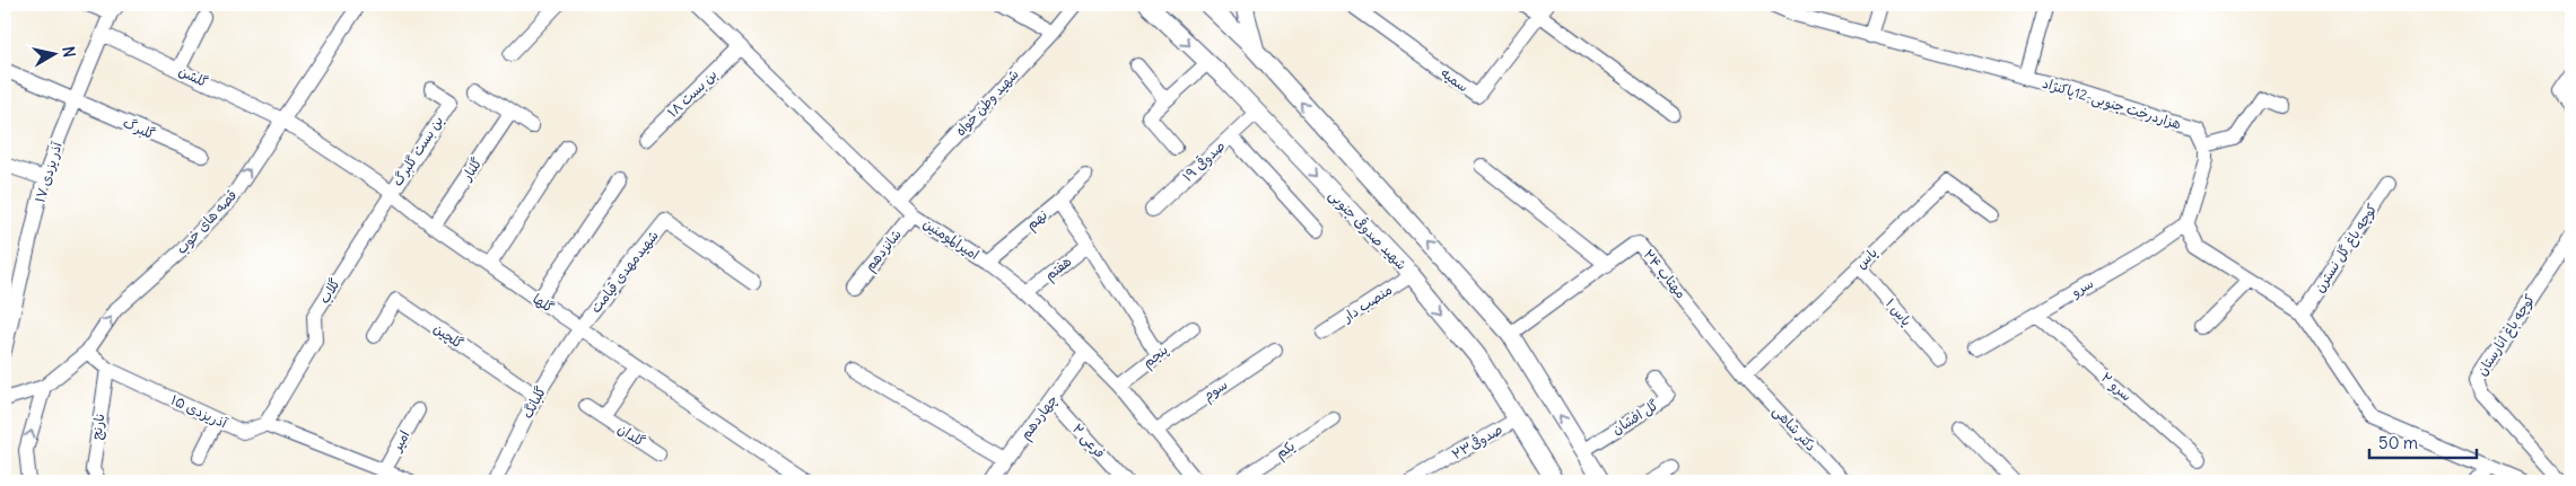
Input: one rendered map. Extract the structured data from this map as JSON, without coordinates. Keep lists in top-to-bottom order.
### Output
{
  "streets": {
    "main road": ["شهید صدوقی جنوبی"],
    "street": [
      "گلشن",
      "سمیه",
      "بن بست ۱۸",
      "شهید وطن خواه",
      "هزاردرخت جنوبی-12پاکنژاد",
      "گلبرگ",
      "بن بست گلبرگ",
      "صدوقی ۱۹",
      "گلنار",
      "آذر یزدی ۱۷",
      "نهم",
      "قصه های خوب",
      "امیرالمومنین",
      "کوچه باغ گل نسترن",
      "شانزدهم",
      "یاس",
      "هفتم",
      "شهیدمهدی قیامت",
      "مهتاب ۲۴",
      "سرو",
      "گلاب",
      "گلها",
      "منصب دار",
      "یاس ۱",
      "کوچه باغ انارستان",
      "گلچین",
      "پنجم",
      "سرو ۲",
      "سوم",
      "گلبانگ",
      "۱۵ آذریزدی",
      "چهاردهم",
      "گل افشان",
      "نارنج",
      "دکتر شاهی",
      "گلدان",
      "امیر",
      "فرعی ۲",
      "صدوقی۲۳",
      "یکم"
    ]
  },
  "crossings": [
    ["گلشن", "آذر یزدی ۱۷"],
    ["گلشن", "قصه های خوب"],
    ["گلشن", "گلها"],
    ["بن بست ۱۸", "امیرالمومنین"],
    ["شهید وطن خواه", "امیرالمومنین"],
    ["گلبرگ", "آذر یزدی ۱۷"],
    ["بن بست گلبرگ", "گلاب"],
    ["بن بست گلبرگ", "گلها"],
    ["صدوقی ۱۹", "شهید صدوقی جنوبی"],
    ["گلنار", "گلها"],
    ["نهم", "امیرالمومنین"],
    ["قصه های خوب", "گلها"],
    ["قصه های خوب", "۱۵ آذریزدی"],
    ["شهید صدوقی جنوبی", "منصب دار"],
    ["شهید صدوقی جنوبی", "صدوقی۲۳"],
    ["امیرالمومنین", "شانزدهم"],
    ["امیرالمومنین", "هفتم"],
    ["امیرالمومنین", "پنجم"],
    ["امیرالمومنین", "سوم"],
    ["امیرالمومنین", "چهاردهم"],
    ["یاس", "مهتاب ۲۴"],
    ["یاس", "یاس ۱"],
    ["یاس", "دکتر شاهی"],
    ["شهیدمهدی قیامت", "گلها"],
    ["شهیدمهدی قیامت", "گلبانگ"],
    ["مهتاب ۲۴", "دکتر شاهی"],
    ["سرو", "سرو ۲"],
    ["گلاب", "گلها"],
    ["گلاب", "۱۵ آذریزدی"],
    ["گلها", "گلبانگ"],
    ["گلها", "گلدان"],
    ["گلچین", "گلبانگ"],
    ["۱۵ آذریزدی", "نارنج"],
    ["چهاردهم", "فرعی ۲"]
  ],
  "one_way": ["قصه های خوب"],
  "scale_bar": "50 m",
  "north": "right"
}
